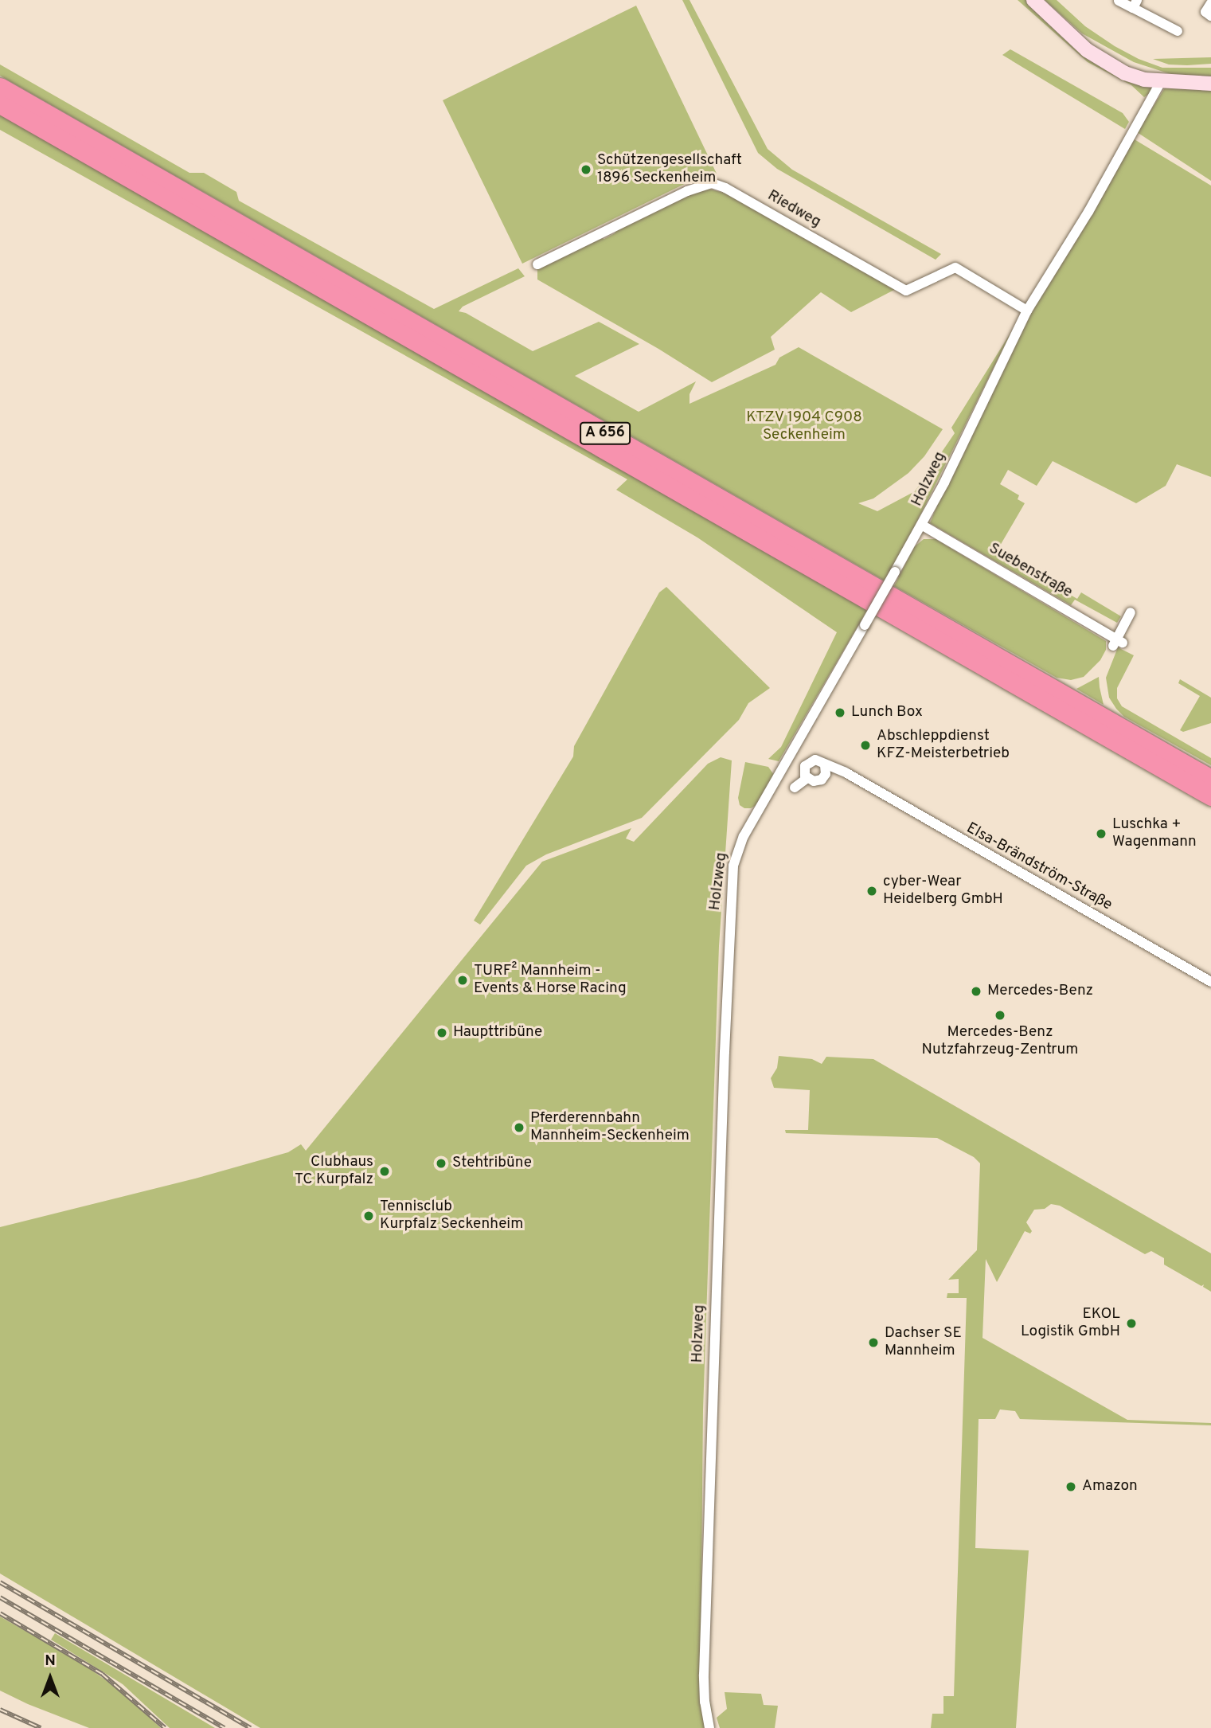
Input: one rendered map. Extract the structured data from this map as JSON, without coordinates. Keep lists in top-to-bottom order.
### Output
{
  "streets": {
    "highway": ["A 656"],
    "street": [
      "Riedweg",
      "Holzweg",
      "Suebenstraße",
      "Elsa-Brändström-Straße"
    ]
  },
  "crossings": [
    ["Riedweg", "Holzweg"],
    ["Holzweg", "Suebenstraße"]
  ],
  "parks": ["KTZV 1904 C908 Seckenheim"],
  "places": [
    "Schützengesellschaft 1896 Seckenheim",
    "Lunch Box",
    "Abschleppdienst KFZ-Meisterbetrieb",
    "Luschka + Wagenmann",
    "cyber-Wear Heidelberg GmbH",
    "TURF² Mannheim - Events & Horse Racing",
    "Mercedes-Benz",
    "Mercedes-Benz Nutzfahrzeug-Zentrum",
    "Haupttribüne",
    "Pferderennbahn Mannheim-Seckenheim",
    "Stehtribüne",
    "Clubhaus TC Kurpfalz",
    "Tennisclub Kurpfalz Seckenheim",
    "EKOL Logistik GmbH",
    "Dachser SE Mannheim",
    "Amazon"
  ],
  "north": "top"
}
